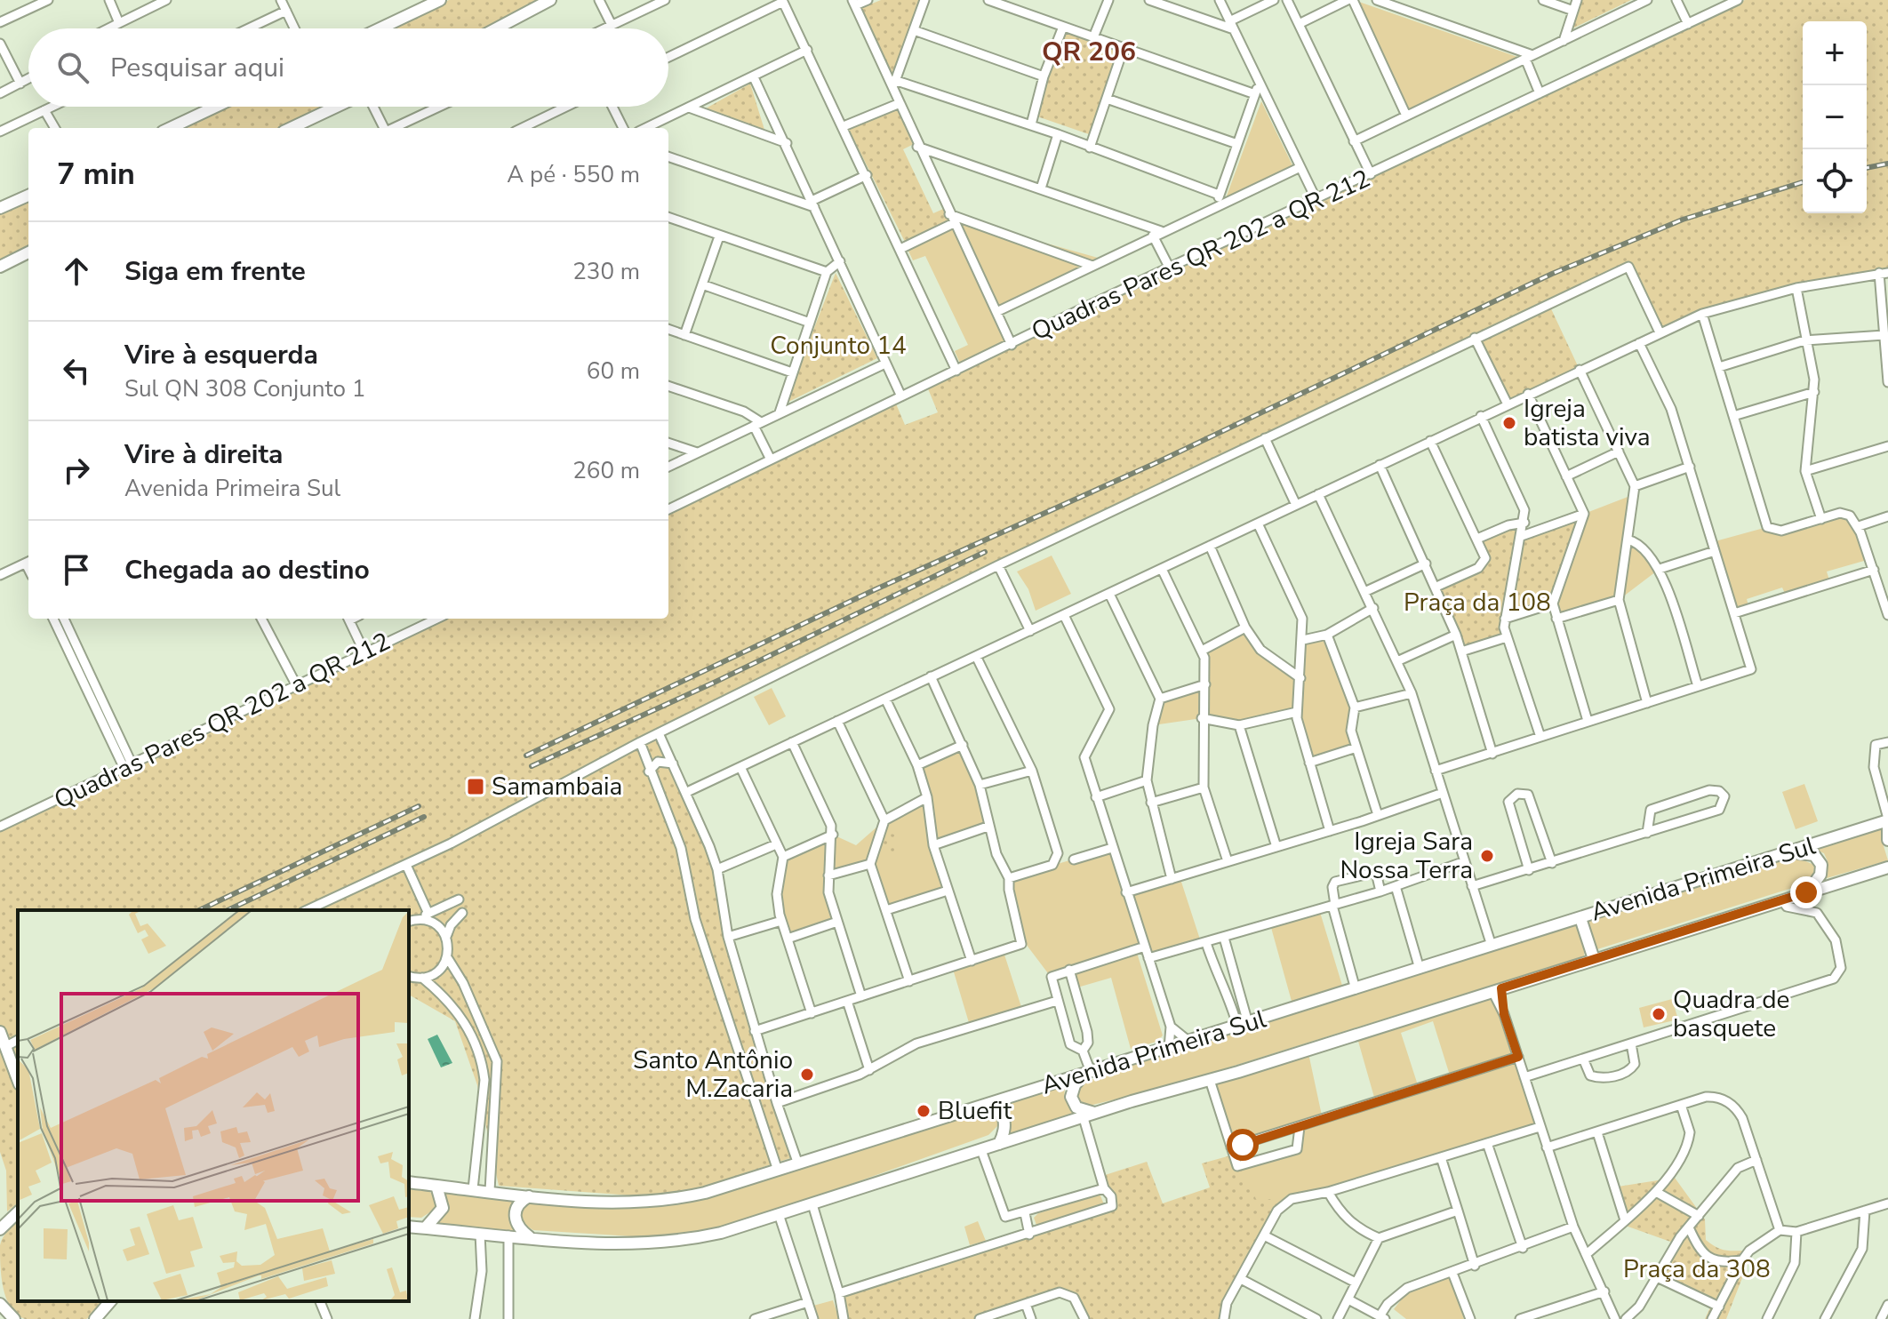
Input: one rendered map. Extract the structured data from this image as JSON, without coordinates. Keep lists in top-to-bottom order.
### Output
{
  "streets": {
    "main road": ["Avenida Primeira Sul"],
    "street": ["Quadras Pares QR 202 a QR 212"]
  },
  "districts": ["QR 206"],
  "parks": ["Conjunto 14", "Praça da 108", "Praça da 308"],
  "places": {
    "other": [
      "Igreja batista viva",
      "Igreja Sara Nossa Terra",
      "Quadra de basquete",
      "Santo Antônio M.Zacaria",
      "Bluefit"
    ],
    "transit": ["Samambaia"]
  },
  "page": {
    "map_buttons": ["+", "−"],
    "search": "Pesquisar aqui",
    "heading": ["7 min", "A pé · 550 m"],
    "list": [
      ["Siga em frente", "230 m"],
      ["Vire à esquerda", "Sul QN 308 Conjunto 1", "60 m"],
      ["Vire à direita", "Avenida Primeira Sul", "260 m"],
      "Chegada ao destino"
    ]
  }
}
